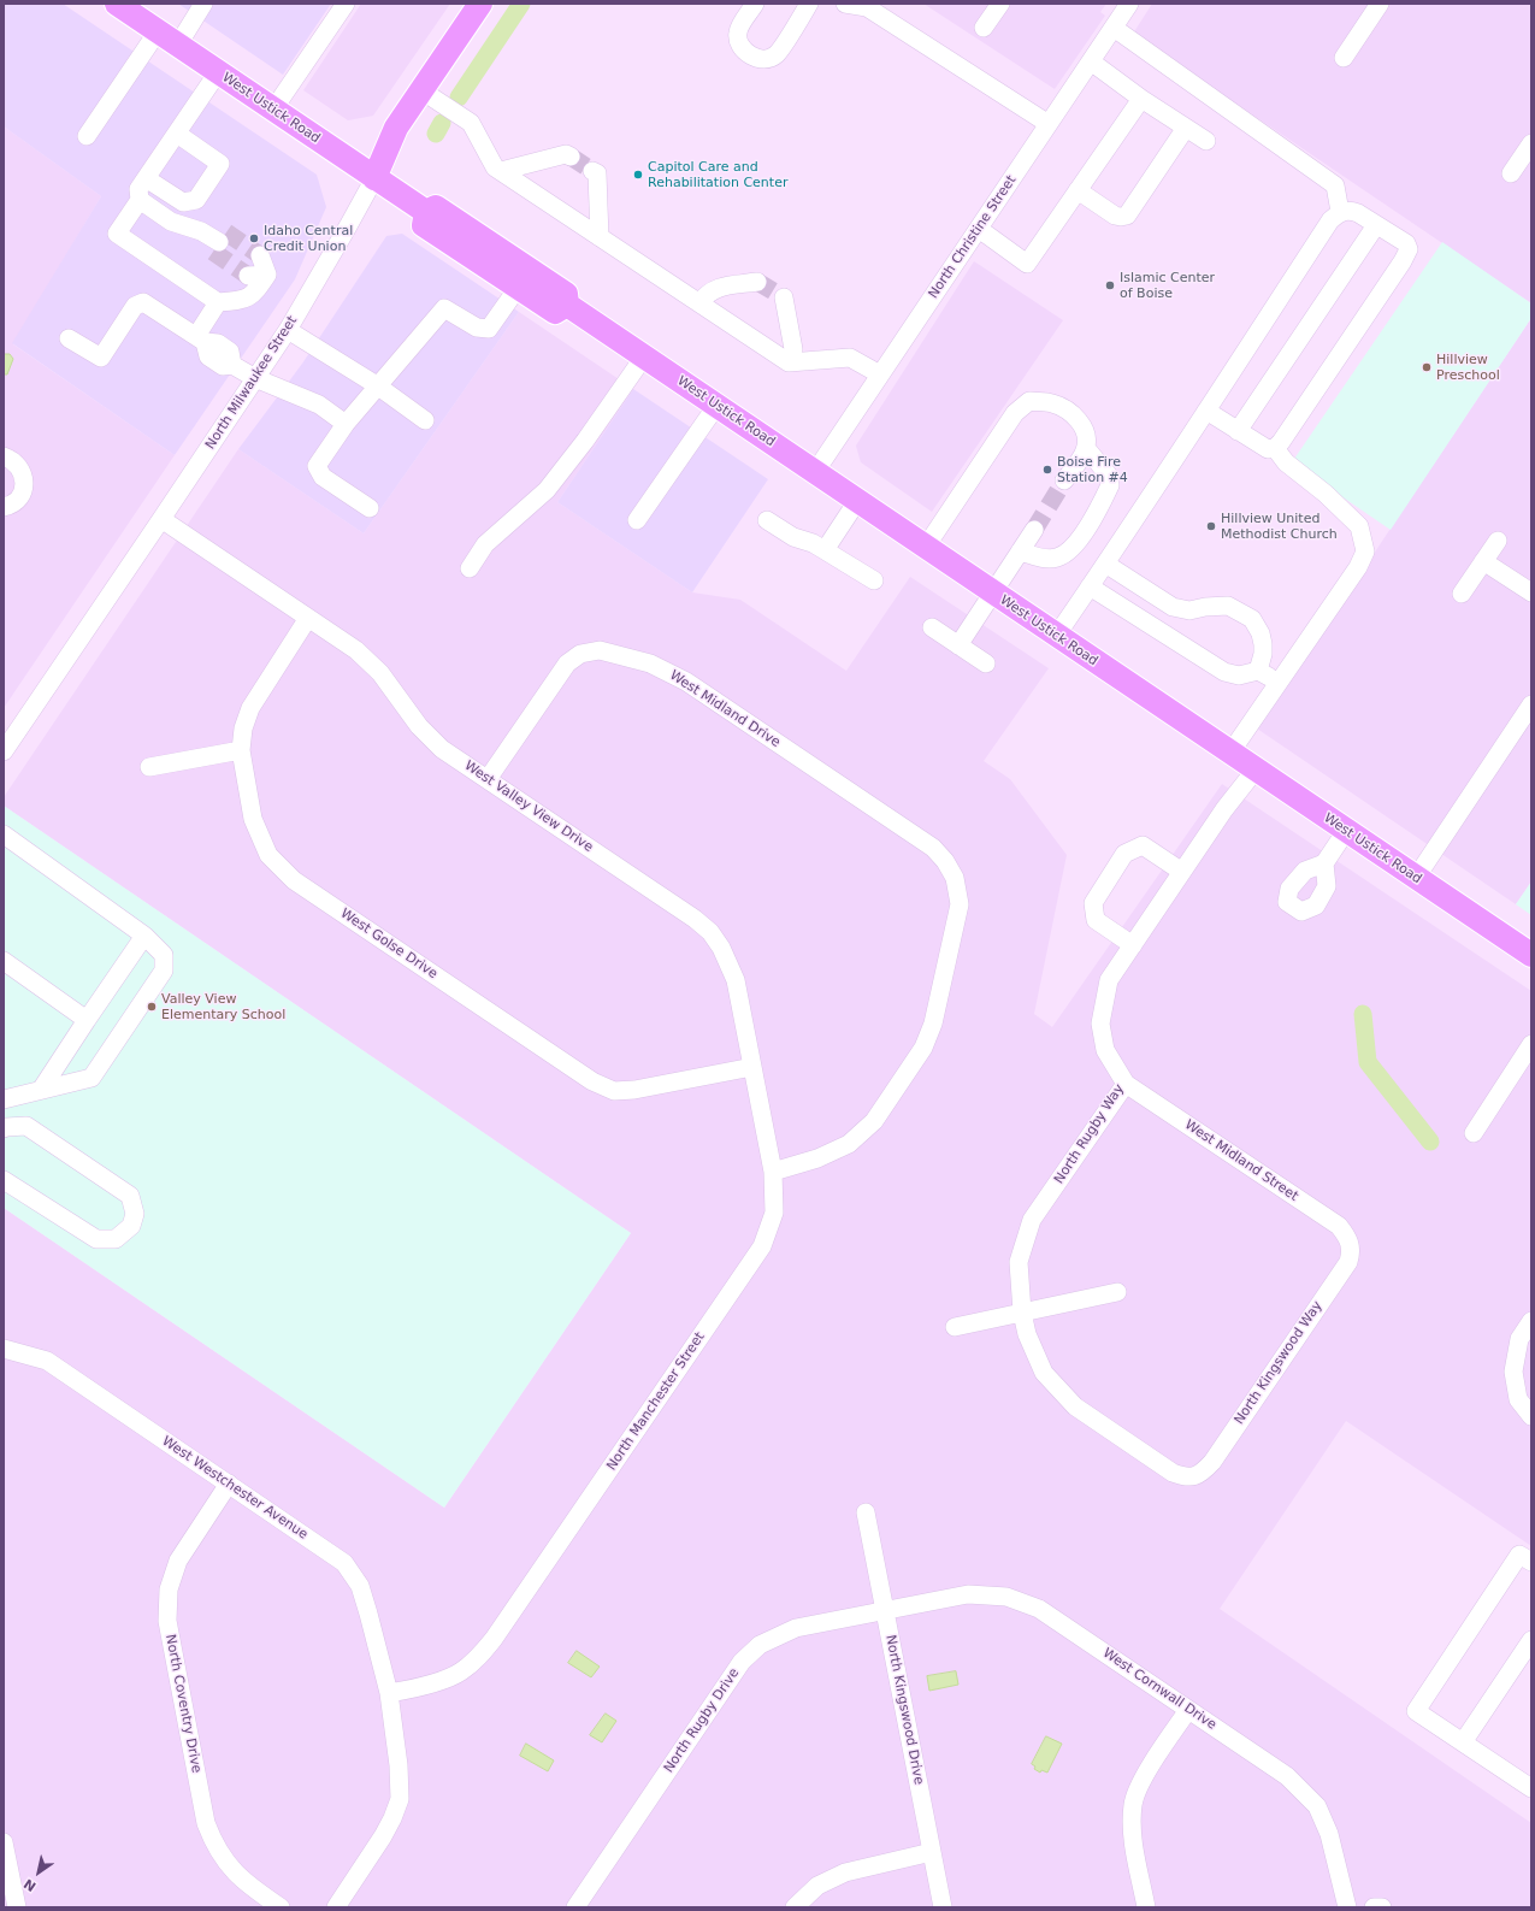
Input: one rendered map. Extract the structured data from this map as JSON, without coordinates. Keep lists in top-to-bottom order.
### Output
{
  "streets": {
    "main road": ["West Ustick Road", "North Milwaukee Street"],
    "street": [
      "North Christine Street",
      "West Midland Drive",
      "West Valley View Drive",
      "West Golse Drive",
      "North Rugby Way",
      "West Midland Street",
      "North Kingswood Way",
      "North Manchester Street",
      "West Westchester Avenue",
      "West Cornwall Drive",
      "North Coventry Drive",
      "North Kingswood Drive",
      "North Rugby Drive"
    ]
  },
  "crossings": [
    ["West Ustick Road", "North Christine Street"],
    ["West Ustick Road", "North Milwaukee Street"],
    ["West Ustick Road", "North Rugby Way"],
    ["North Milwaukee Street", "West Valley View Drive"],
    ["West Midland Drive", "West Valley View Drive"],
    ["West Midland Drive", "North Manchester Street"],
    ["West Valley View Drive", "West Golse Drive"],
    ["West Valley View Drive", "North Manchester Street"],
    ["North Rugby Way", "West Midland Street"],
    ["North Rugby Way", "North Kingswood Way"],
    ["West Midland Street", "North Kingswood Way"],
    ["North Manchester Street", "West Westchester Avenue"],
    ["West Westchester Avenue", "North Coventry Drive"],
    ["West Cornwall Drive", "North Kingswood Drive"],
    ["West Cornwall Drive", "North Rugby Drive"],
    ["North Kingswood Drive", "North Rugby Drive"]
  ],
  "places": [
    "Capitol Care and Rehabilitation Center",
    "Idaho Central Credit Union",
    "Islamic Center of Boise",
    "Hillview Preschool",
    "Boise Fire Station #4",
    "Hillview United Methodist Church",
    "Valley View Elementary School"
  ],
  "north": "bottom left"
}
